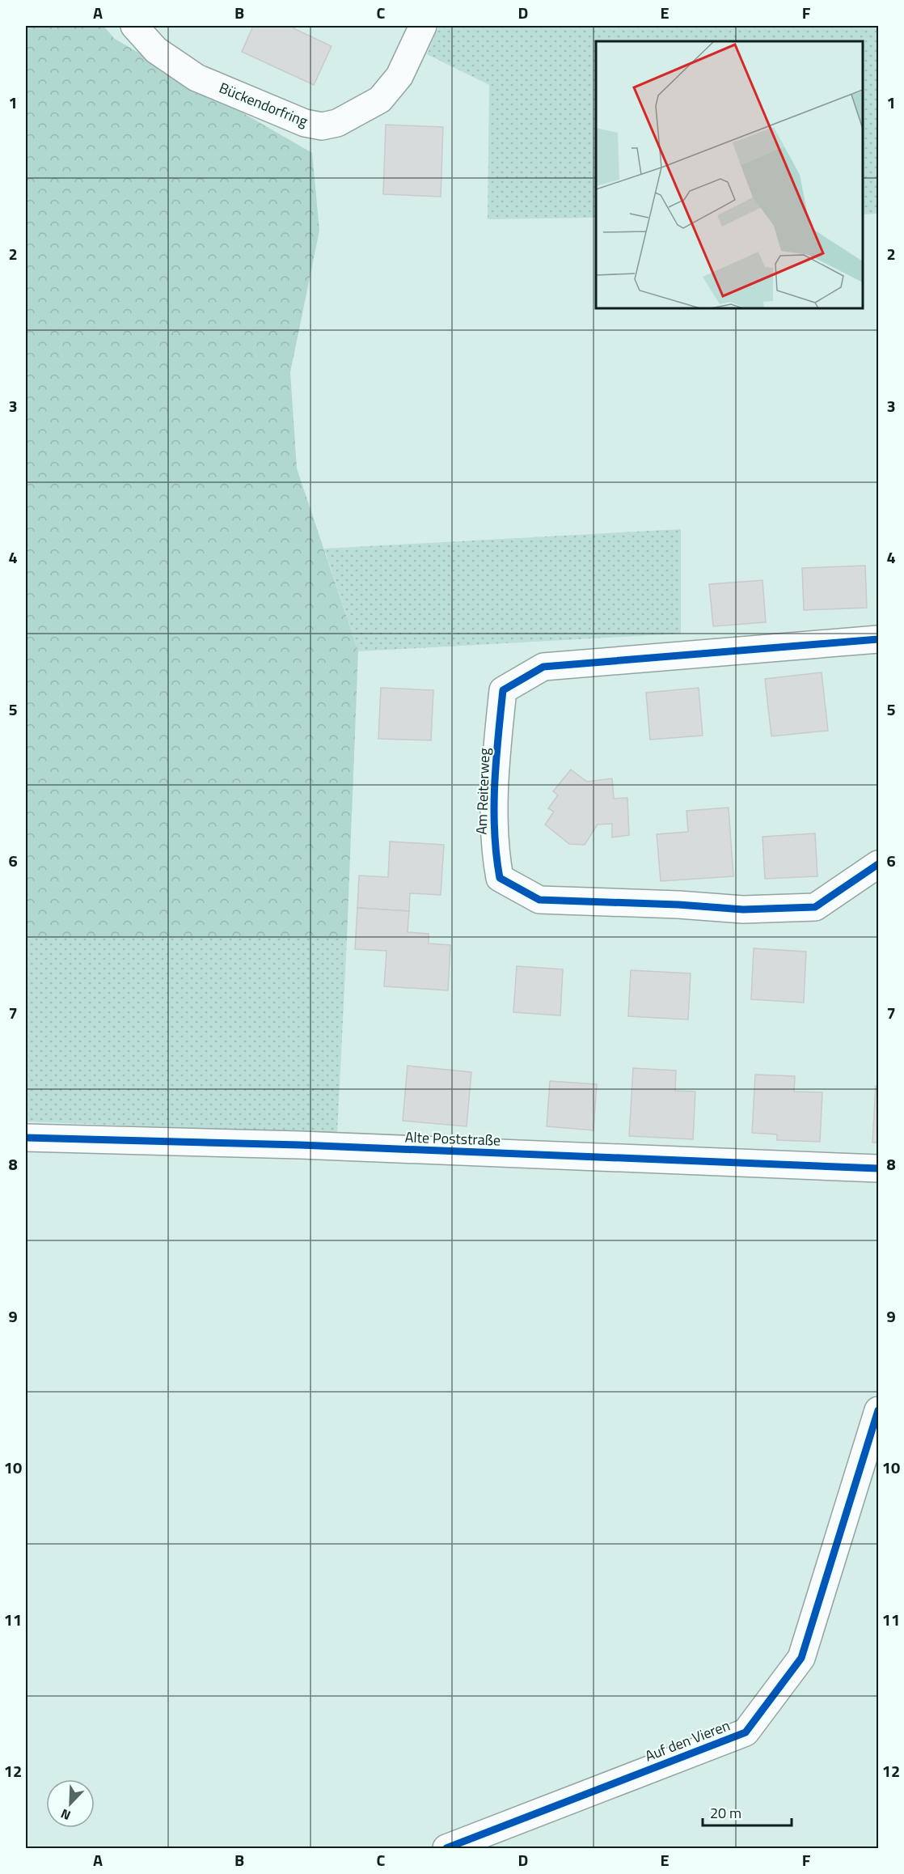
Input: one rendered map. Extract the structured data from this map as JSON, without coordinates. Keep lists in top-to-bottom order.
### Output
{
  "streets": {
    "street": [
      "Bückendorfring",
      "Am Reiterweg",
      "Alte Poststraße",
      "Auf den Vieren"
    ]
  },
  "scale_bar": "20 m",
  "north": "bottom left",
  "grid": {
    "columns": [
      "A",
      "B",
      "C",
      "D",
      "E",
      "F"
    ],
    "rows": [
      "1",
      "2",
      "3",
      "4",
      "5",
      "6",
      "7",
      "8",
      "9",
      "10",
      "11",
      "12"
    ]
  }
}
